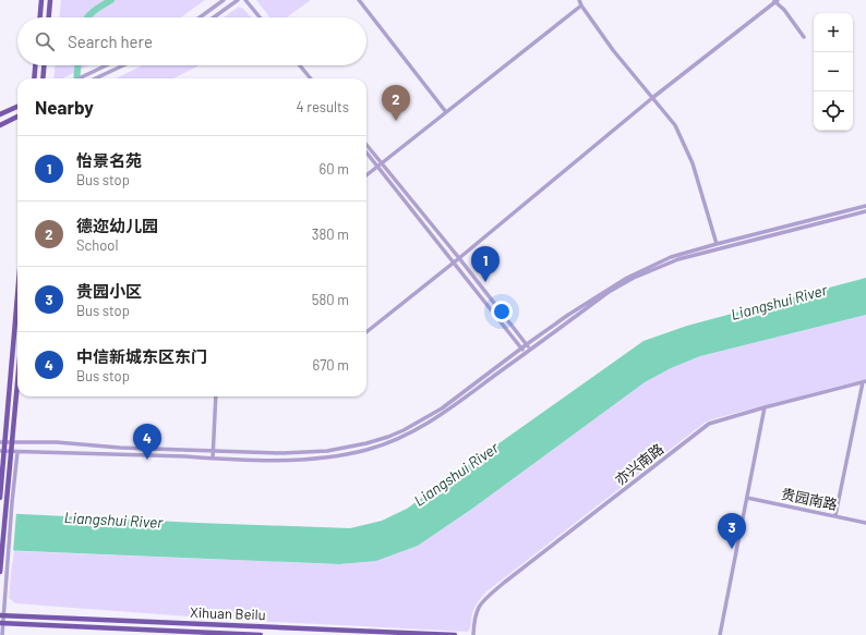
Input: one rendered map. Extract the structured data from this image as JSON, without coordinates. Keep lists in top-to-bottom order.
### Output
{
  "streets": {
    "main road": ["Xihuan Beilu"],
    "street": ["亦兴南路", "贵园南路"]
  },
  "water": ["Liangshui River"],
  "page": {
    "map_buttons": ["+", "−"],
    "search": "Search here",
    "heading": ["Nearby", "4 results"],
    "pins": [
      "2",
      "1",
      "4",
      "3"
    ],
    "list": [
      {
        "mark": "1",
        "name": "怡景名苑",
        "note": "Bus stop",
        "value": "60 m"
      },
      {
        "mark": "2",
        "name": "德迩幼儿园",
        "note": "School",
        "value": "380 m"
      },
      {
        "mark": "3",
        "name": "贵园小区",
        "note": "Bus stop",
        "value": "580 m"
      },
      {
        "mark": "4",
        "name": "中信新城东区东门",
        "note": "Bus stop",
        "value": "670 m"
      }
    ]
  }
}
